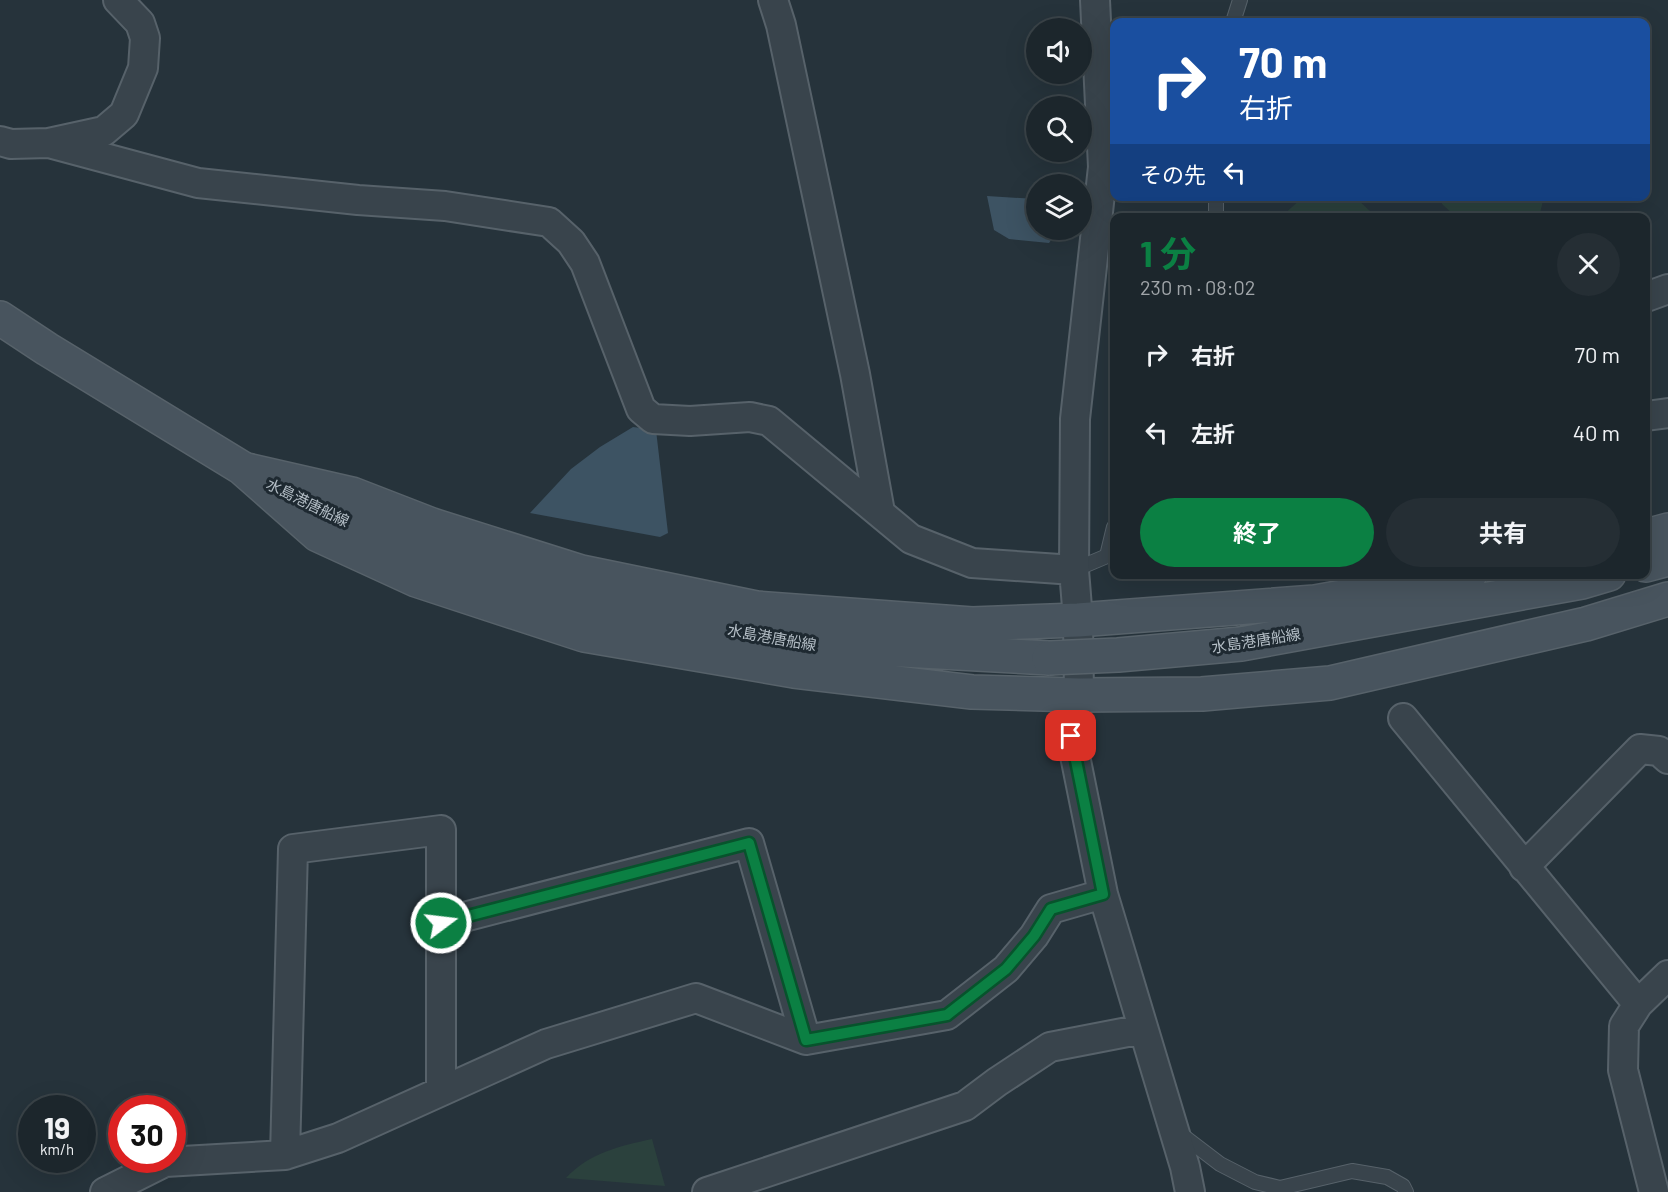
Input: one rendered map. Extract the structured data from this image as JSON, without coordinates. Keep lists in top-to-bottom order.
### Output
{
  "streets": {
    "main road": ["水島港唐船線"]
  },
  "page": {
    "turn": ["70 m", "右折"],
    "then": "その先",
    "heading": ["1 分", "230 m · 08:02"],
    "list": [
      {
        "name": "右折",
        "value": "70 m"
      },
      {
        "name": "左折",
        "value": "40 m"
      }
    ],
    "buttons": ["終了", "共有"],
    "speed": "19 km/h",
    "limit": "30"
  }
}
